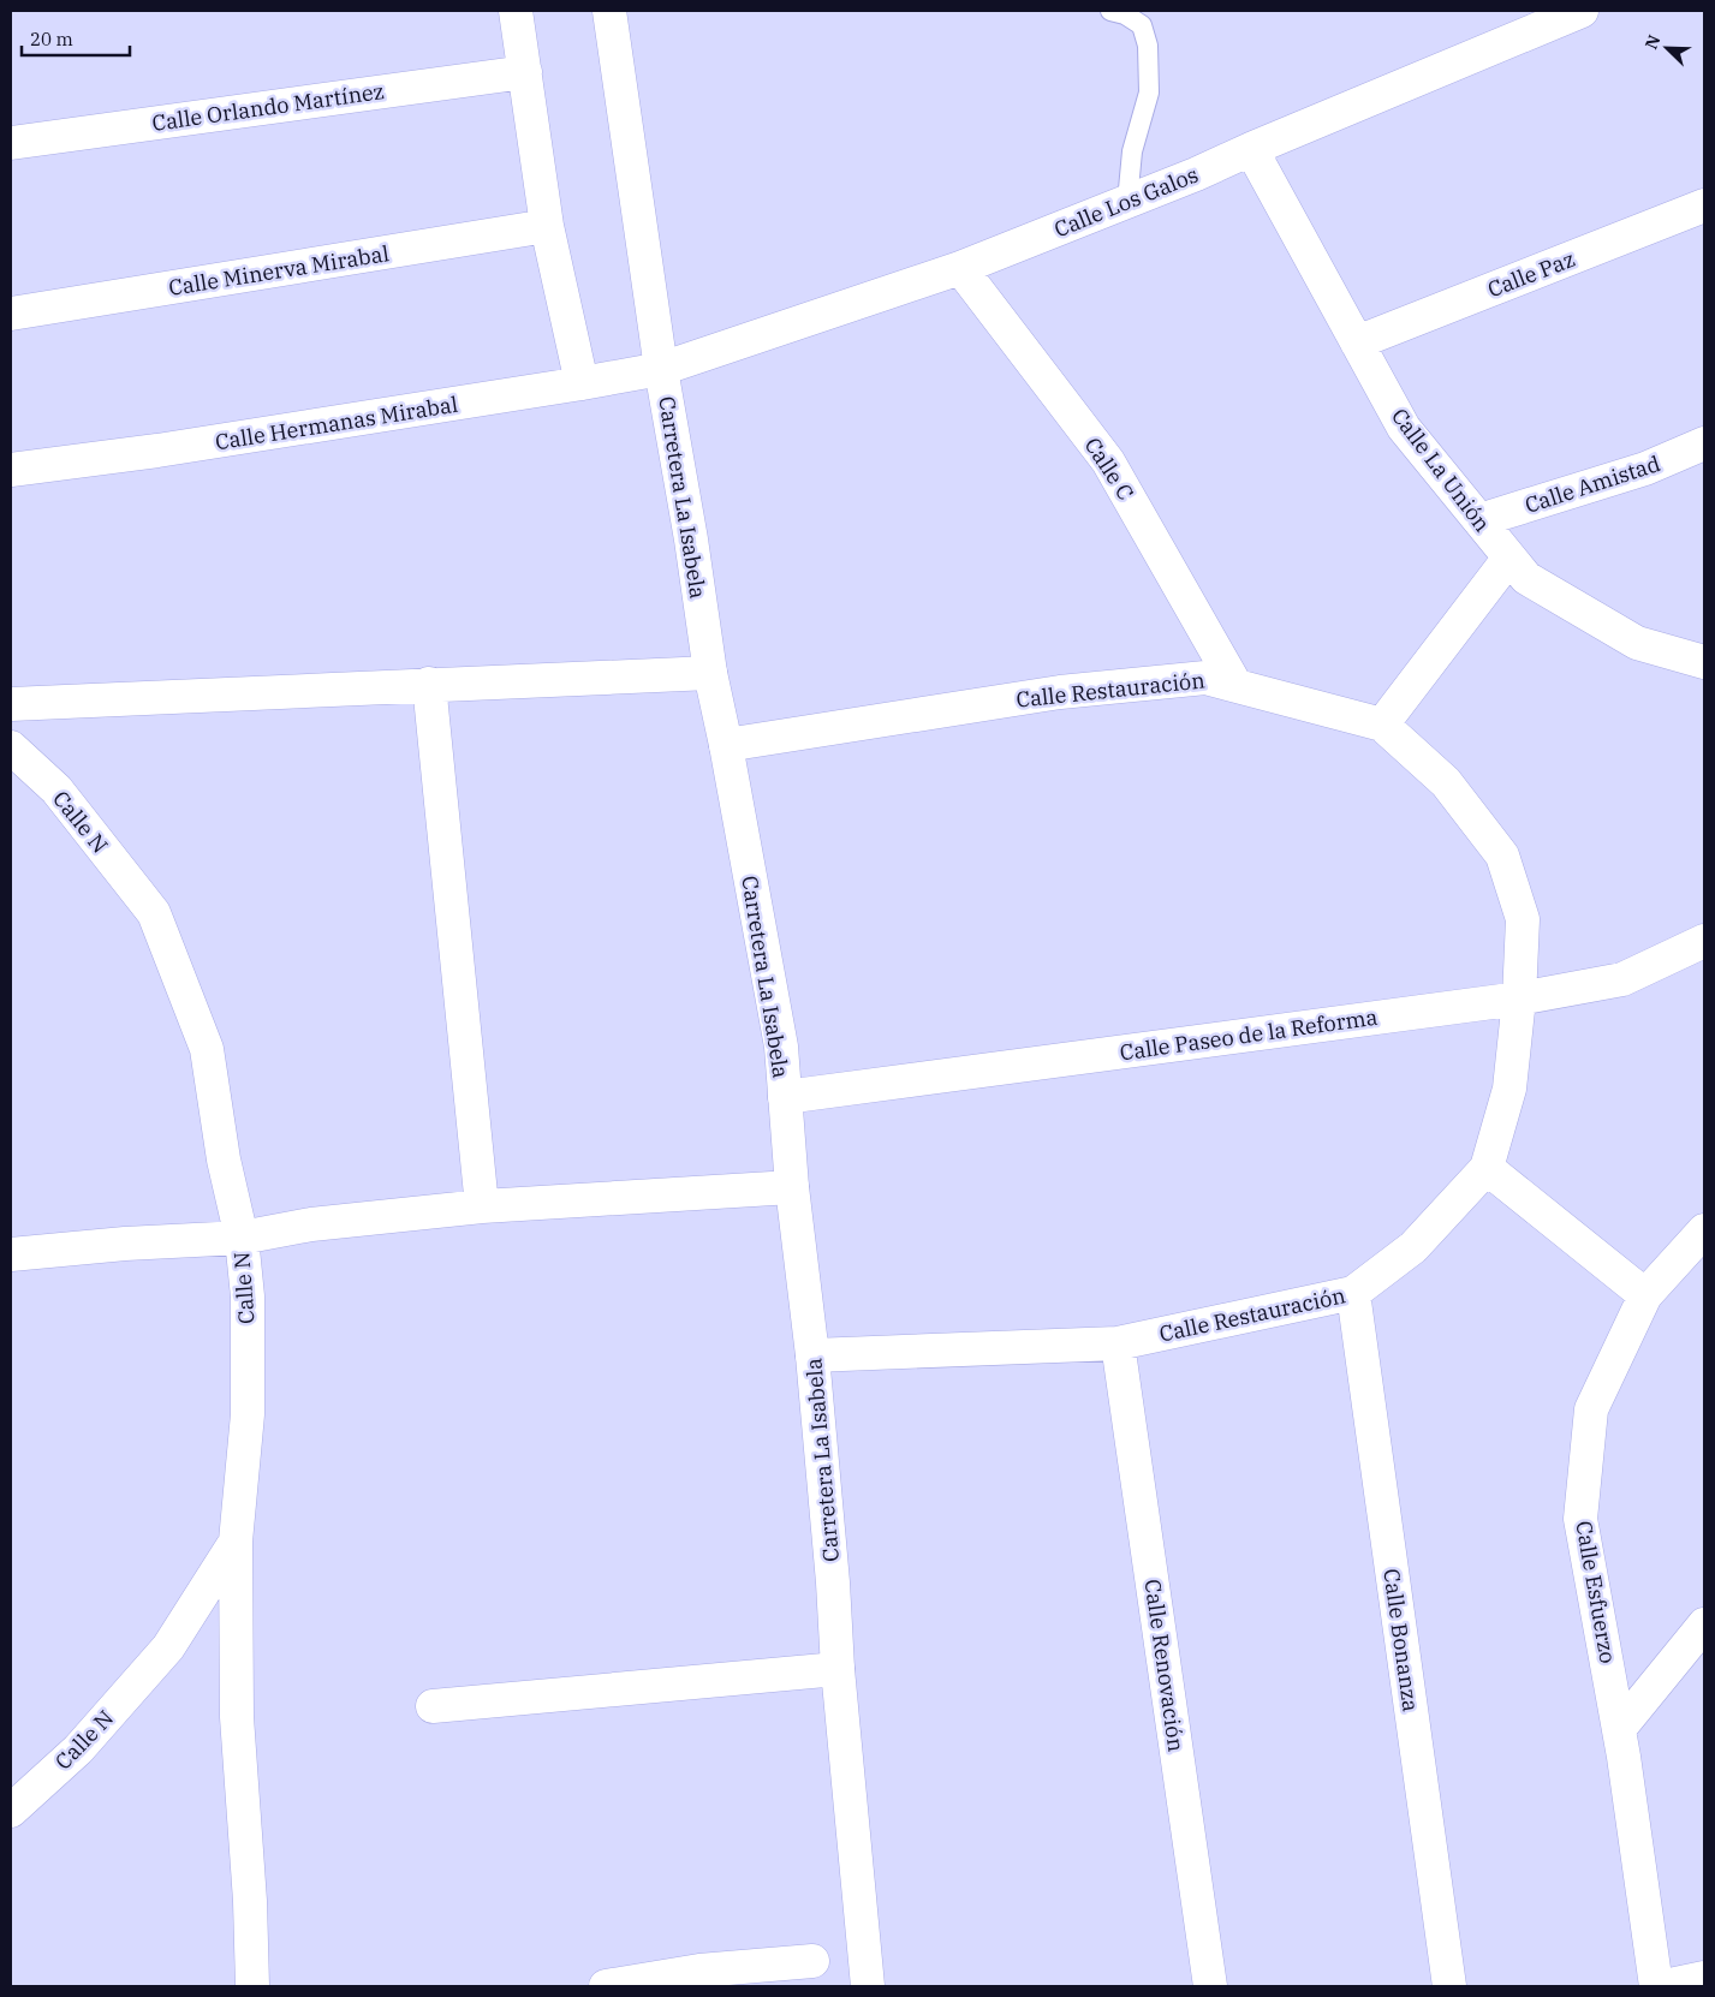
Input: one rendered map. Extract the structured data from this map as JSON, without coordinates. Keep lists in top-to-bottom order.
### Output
{
  "streets": {
    "street": [
      "Calle Orlando Martínez",
      "Calle Los Galos",
      "Calle Minerva Mirabal",
      "Calle Paz",
      "Calle Hermanas Mirabal",
      "Calle C",
      "Calle La Unión",
      "Calle Amistad",
      "Carretera La Isabela",
      "Calle Restauración",
      "Calle N",
      "Calle Paseo de la Reforma",
      "Calle Esfuerzo",
      "Calle Bonanza",
      "Calle Renovación"
    ]
  },
  "crossings": [
    ["Calle Los Galos", "Calle Hermanas Mirabal"],
    ["Calle Los Galos", "Calle C"],
    ["Calle Los Galos", "Calle La Unión"],
    ["Calle Los Galos", "Carretera La Isabela"],
    ["Calle Paz", "Calle La Unión"],
    ["Calle Hermanas Mirabal", "Carretera La Isabela"],
    ["Calle C", "Calle Restauración"],
    ["Calle La Unión", "Calle Amistad"],
    ["Carretera La Isabela", "Calle Restauración"],
    ["Carretera La Isabela", "Calle Paseo de la Reforma"],
    ["Calle Restauración", "Calle Paseo de la Reforma"],
    ["Calle Restauración", "Calle Bonanza"],
    ["Calle Restauración", "Calle Renovación"]
  ],
  "scale_bar": "20 m",
  "north": "top left"
}
